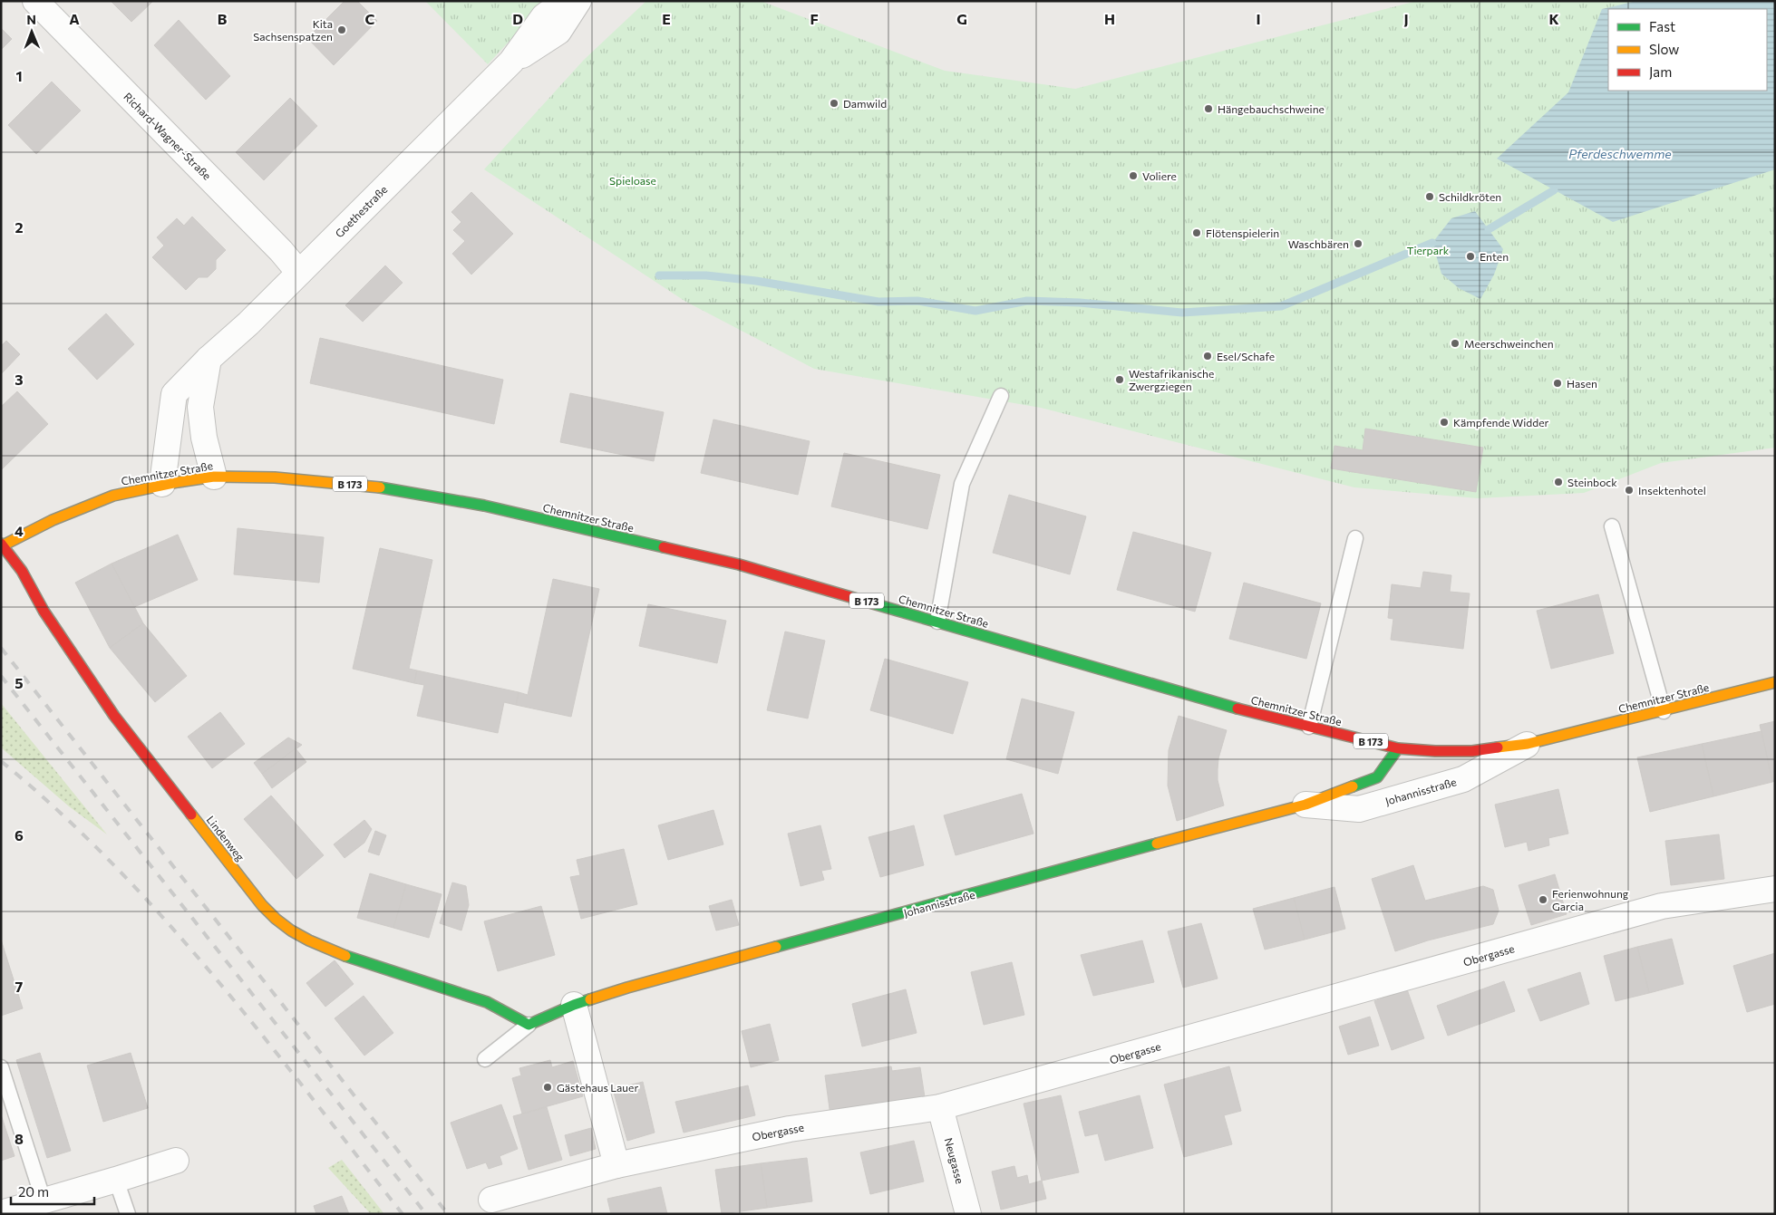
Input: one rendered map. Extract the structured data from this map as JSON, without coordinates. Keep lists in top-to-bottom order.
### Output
{
  "streets": {
    "main road": [
      "Chemnitzer Straße",
      "B 173",
      "Johannisstraße",
      "Lindenweg"
    ],
    "street": [
      "Richard-Wagner-Straße",
      "Goethestraße",
      "Obergasse",
      "Neugasse"
    ]
  },
  "crossings": [
    ["Richard-Wagner-Straße", "Goethestraße"],
    ["Goethestraße", "Chemnitzer Straße"],
    ["Chemnitzer Straße", "Johannisstraße"],
    ["Chemnitzer Straße", "Lindenweg"],
    ["Johannisstraße", "Lindenweg"],
    ["Obergasse", "Neugasse"]
  ],
  "water": ["Pferdeschwemme"],
  "parks": ["Spieloase", "Tierpark"],
  "places": [
    "Kita Sachsenspatzen",
    "Damwild",
    "Hängebauchschweine",
    "Voliere",
    "Schildkröten",
    "Flötenspielerin",
    "Waschbären",
    "Enten",
    "Meerschweinchen",
    "Esel/Schafe",
    "Westafrikanische Zwergziegen",
    "Hasen",
    "Kämpfende Widder",
    "Steinbock",
    "Insektenhotel",
    "Ferienwohnung Garcia",
    "Gästehaus Lauer"
  ],
  "legend": ["Fast", "Slow", "Jam"],
  "scale_bar": "20 m",
  "north": "top",
  "grid": {
    "columns": [
      "A",
      "B",
      "C",
      "D",
      "E",
      "F",
      "G",
      "H",
      "I",
      "J",
      "K"
    ],
    "rows": [
      "1",
      "2",
      "3",
      "4",
      "5",
      "6",
      "7",
      "8"
    ]
  }
}
